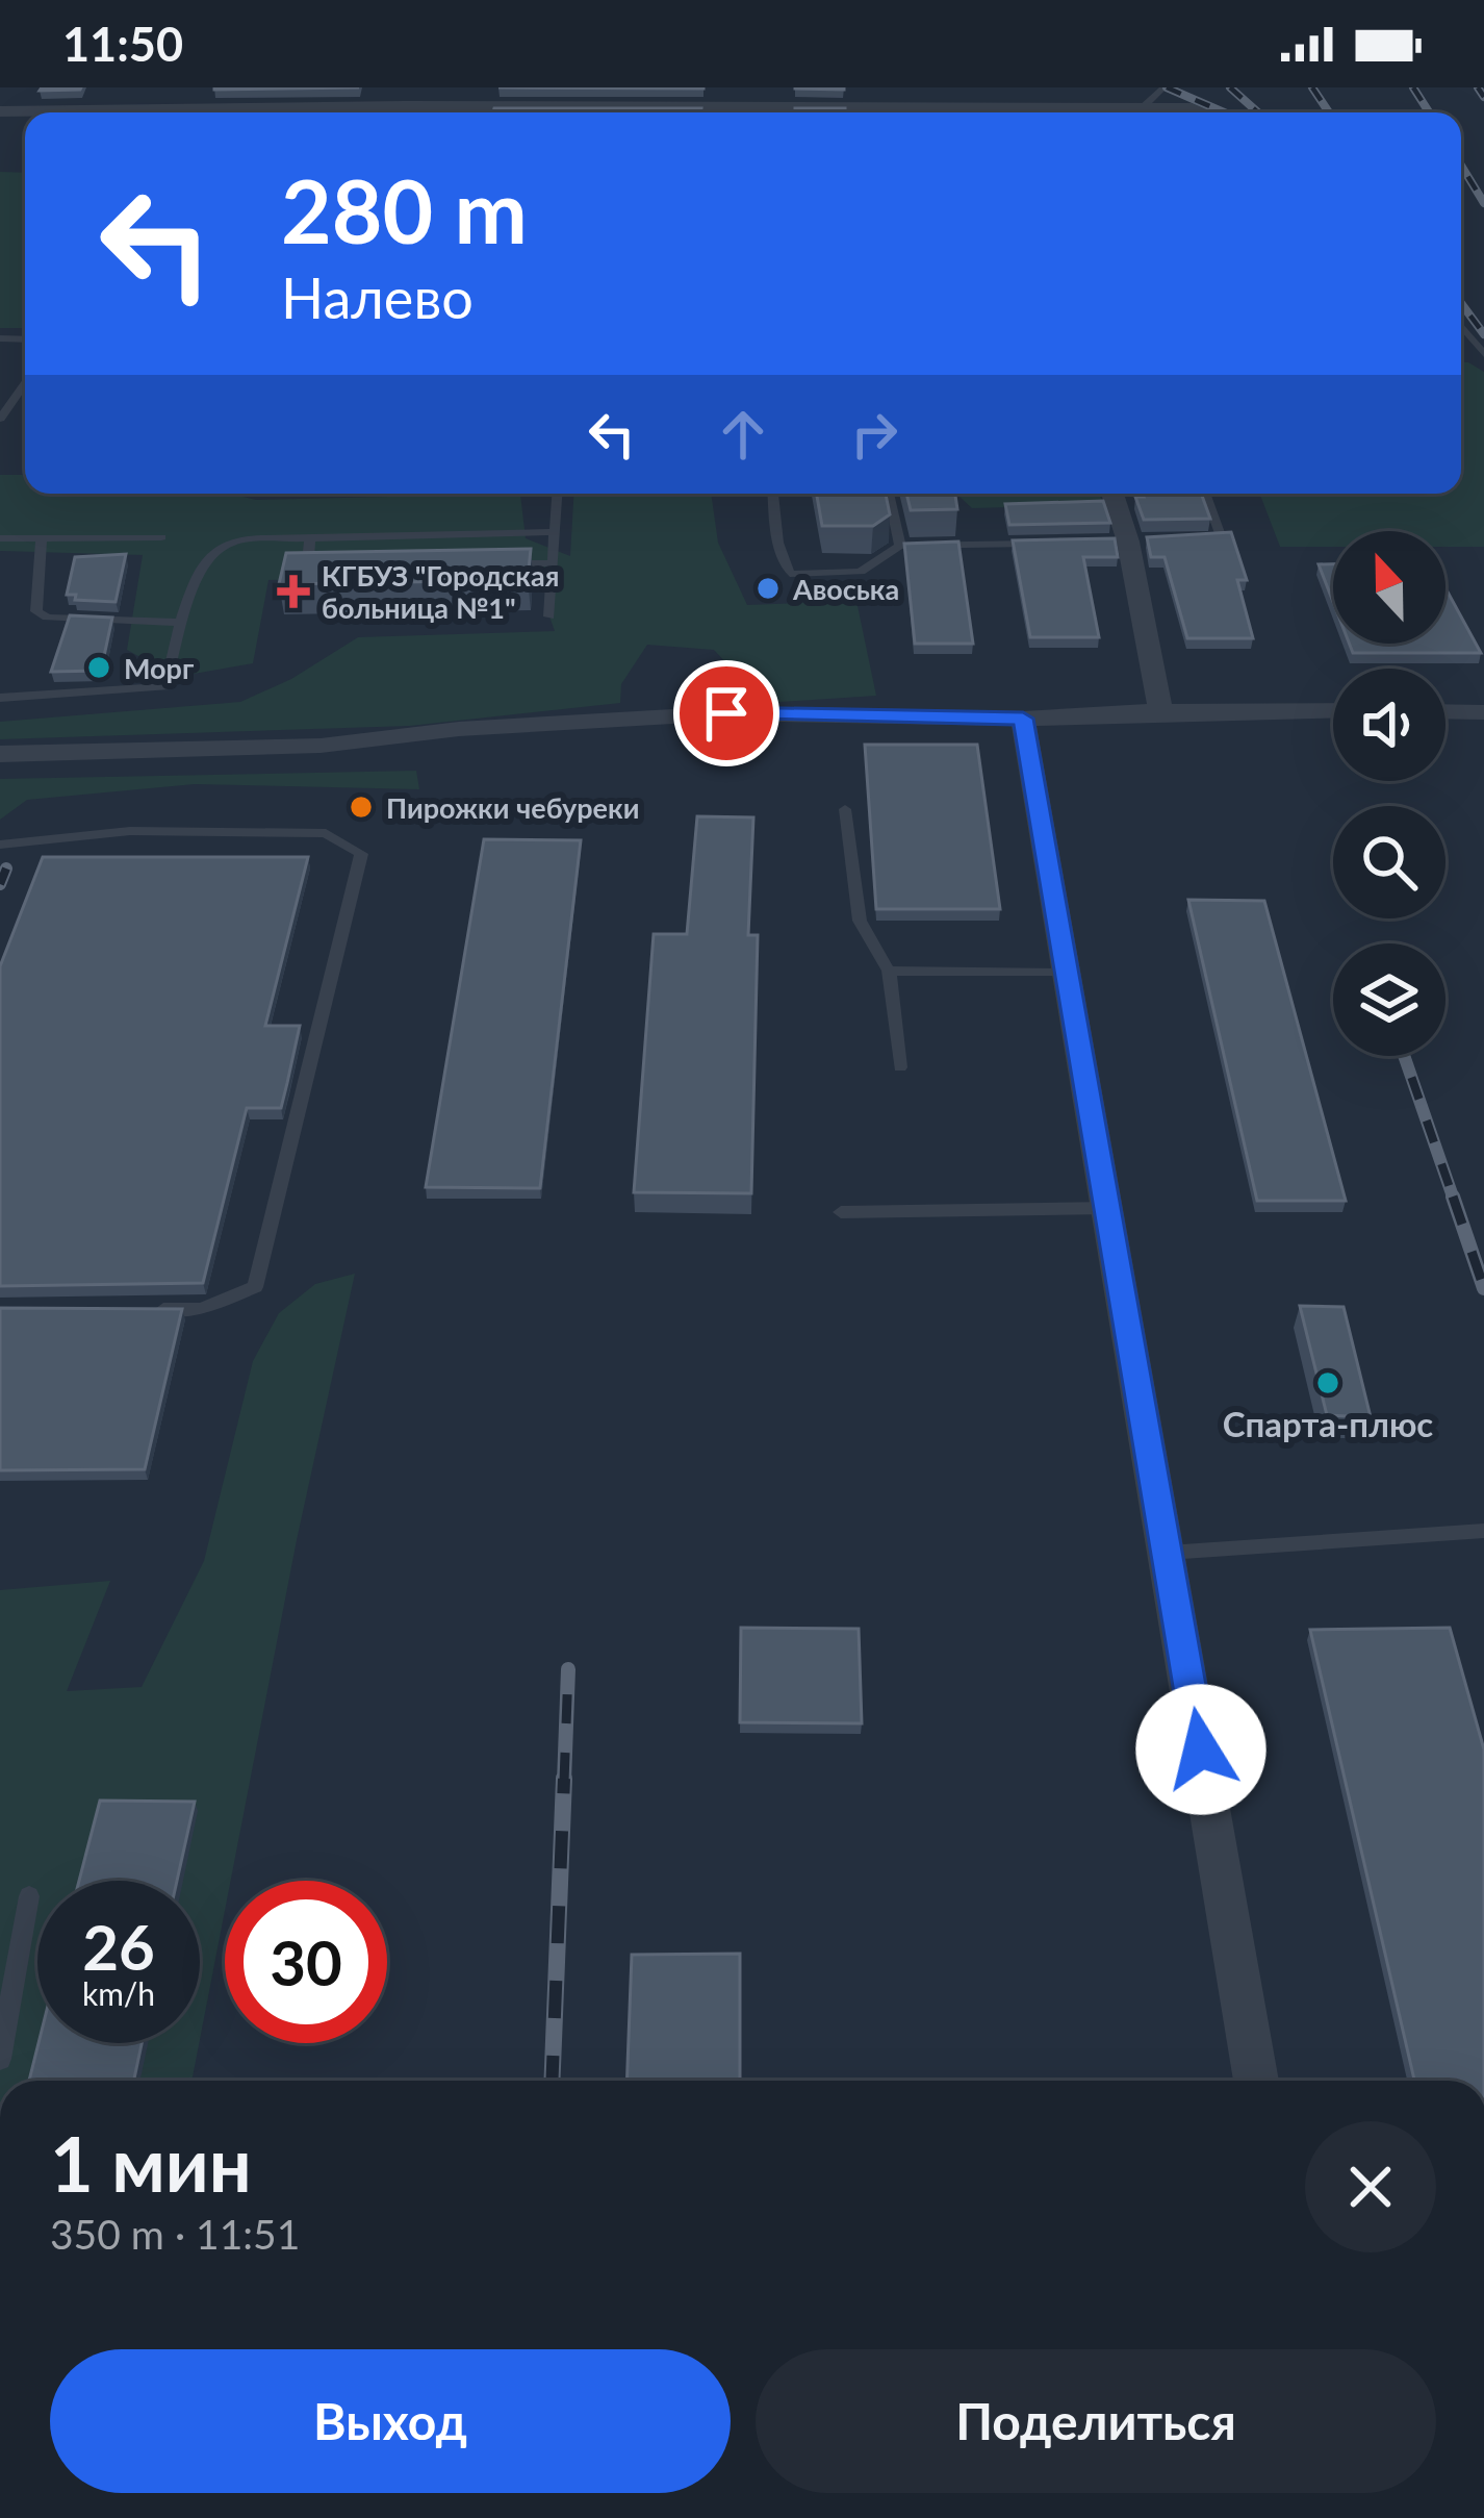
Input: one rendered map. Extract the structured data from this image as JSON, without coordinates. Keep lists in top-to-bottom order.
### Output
{
  "places": {
    "other": [
      "Авоська",
      "Морг",
      "Пирожки чебуреки",
      "Спарта-плюс"
    ],
    "health": ["КГБУЗ \"Городская больница №1\""]
  },
  "north": "top",
  "page": {
    "status": "11:50",
    "turn": ["280 m", "Налево"],
    "speed": "26 km/h",
    "limit": "30",
    "heading": ["1 мин", "350 m · 11:51"],
    "buttons": ["Выход", "Поделиться"]
  }
}
